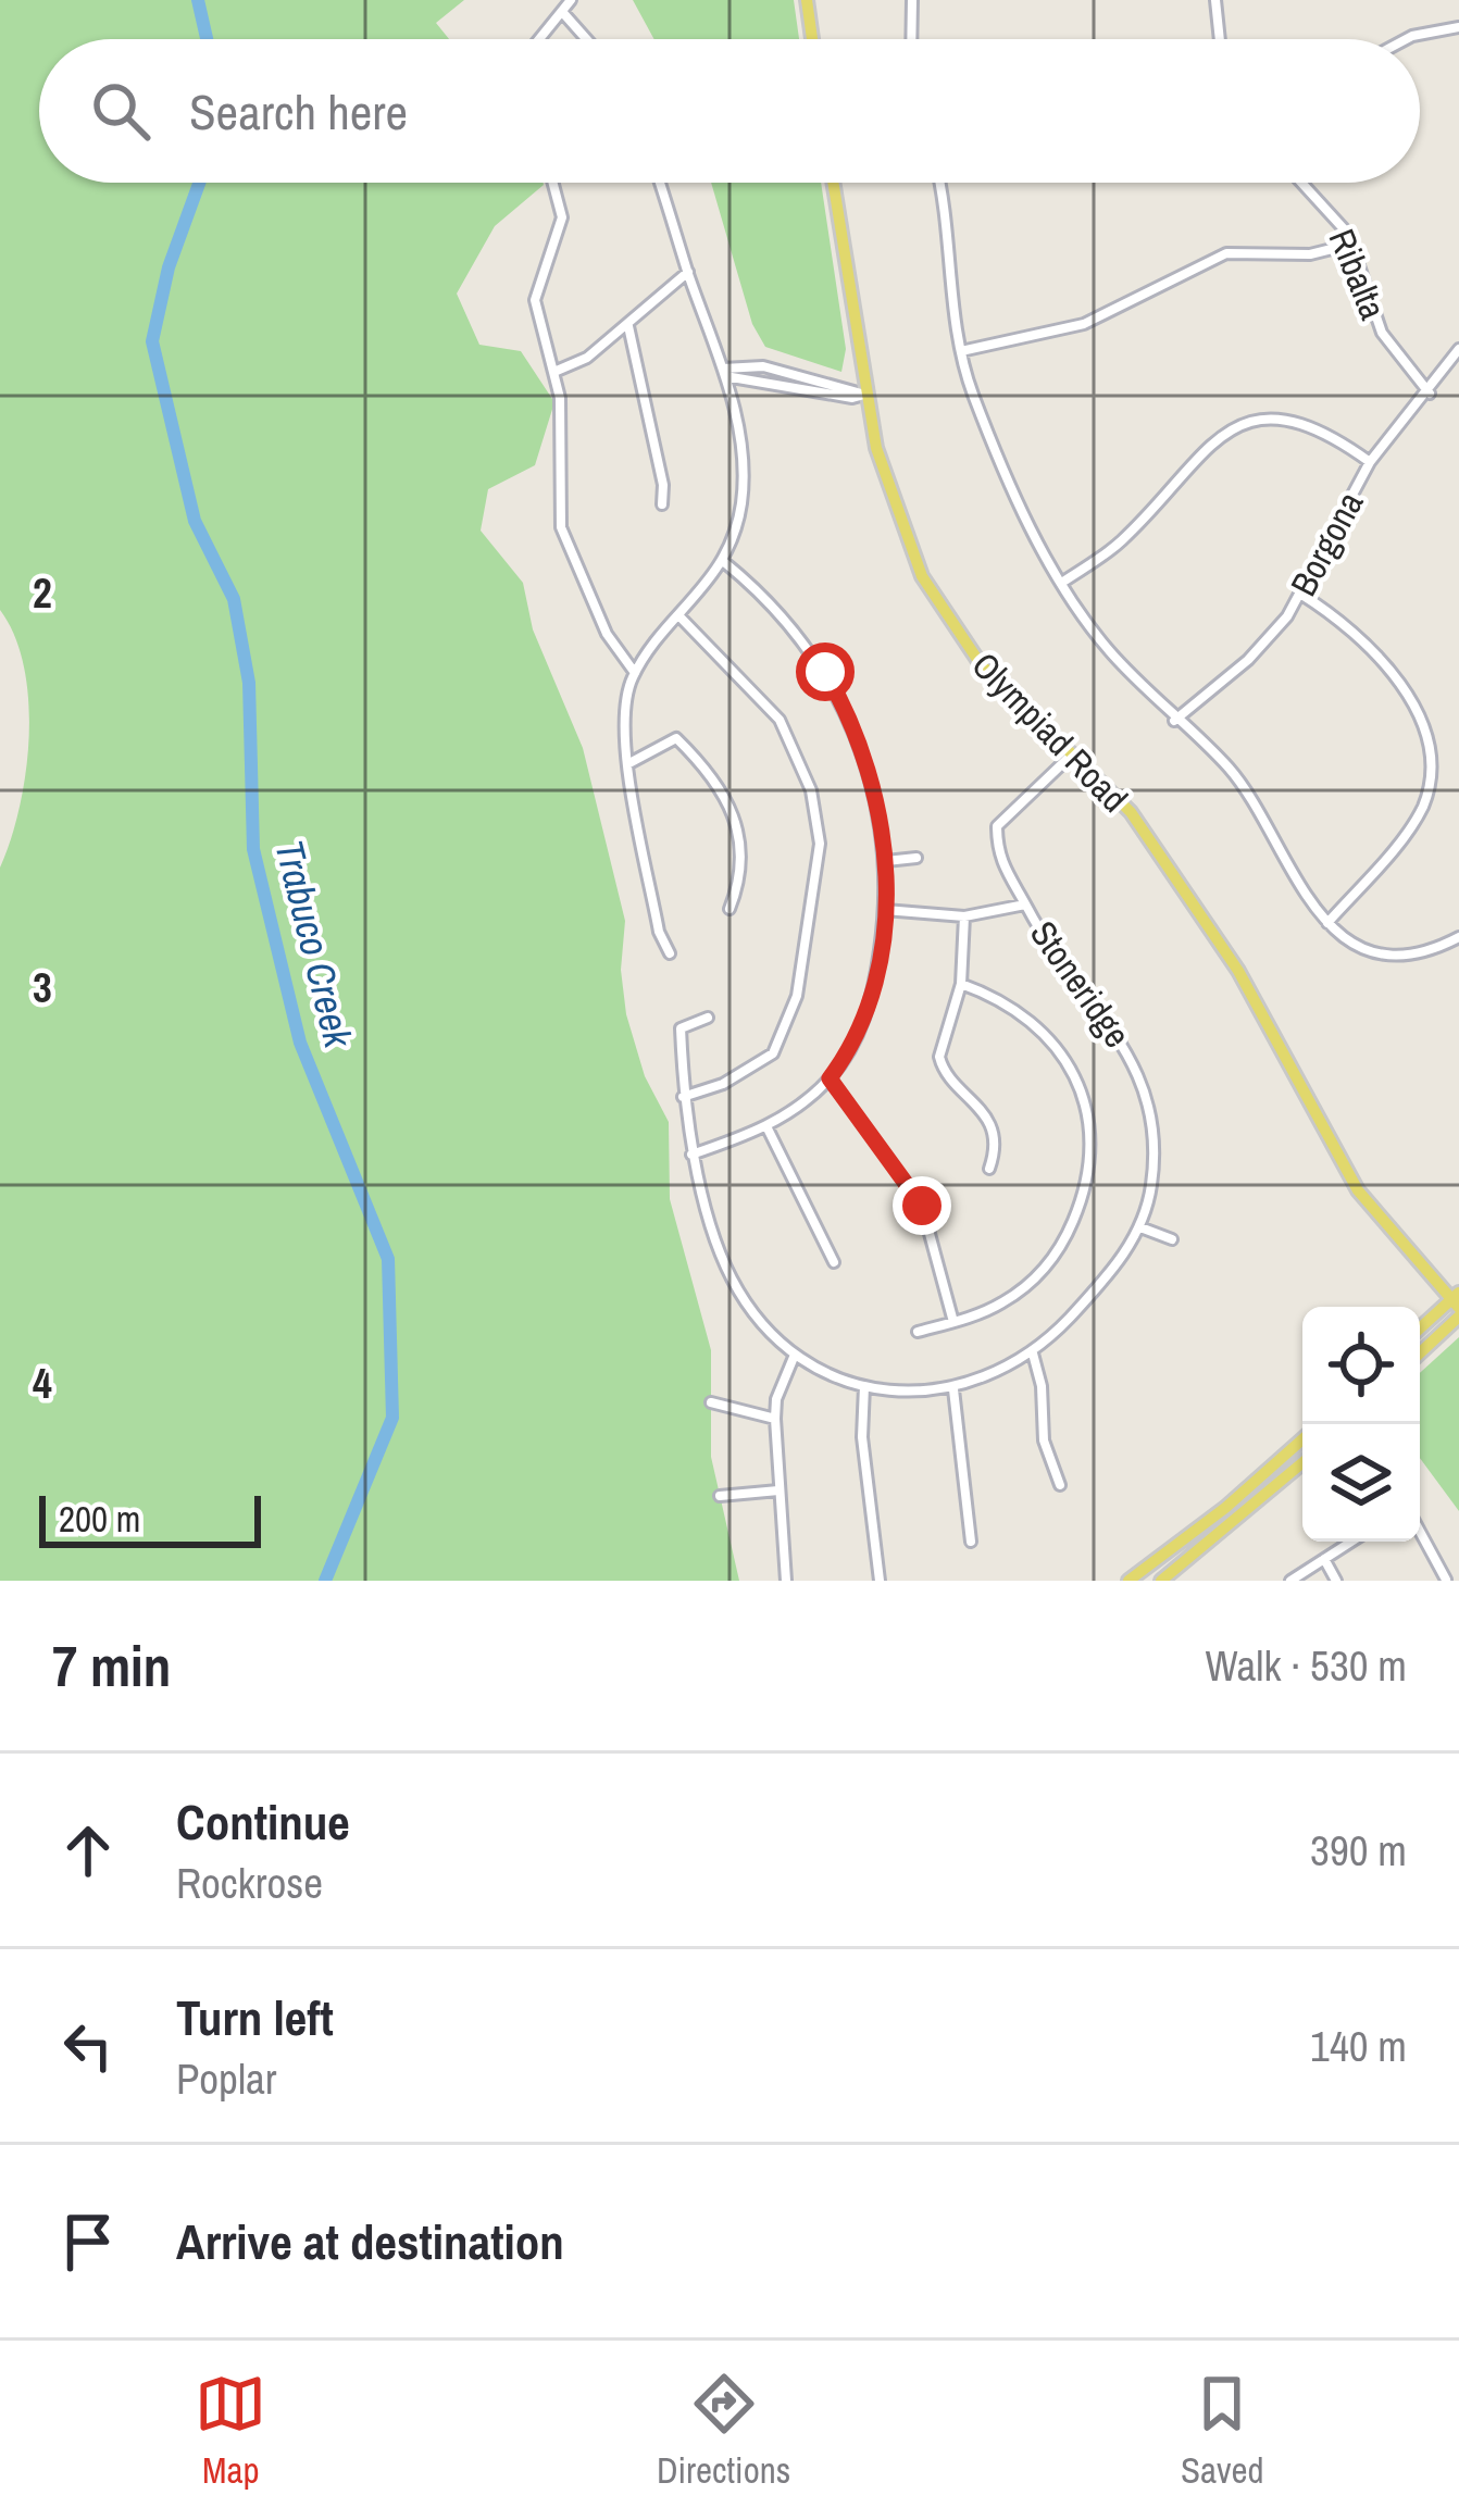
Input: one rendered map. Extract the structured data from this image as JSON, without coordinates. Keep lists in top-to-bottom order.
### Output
{
  "streets": {
    "main road": ["Olympiad Road"],
    "street": ["Ribalta", "Borgona", "Stoneridge"]
  },
  "crossings": [
    ["Ribalta", "Borgona"],
    ["Olympiad Road", "Stoneridge"]
  ],
  "water": ["Trabuco Creek"],
  "scale_bar": "200 m",
  "page": {
    "search": "Search here",
    "scale": "200 m",
    "heading": ["7 min", "Walk · 530 m"],
    "list": [
      ["Continue", "Rockrose", "390 m"],
      ["Turn left", "Poplar", "140 m"],
      "Arrive at destination"
    ],
    "nav": ["Map", "Directions", "Saved"]
  },
  "grid": {
    "rows": ["2", "3", "4"]
  }
}
